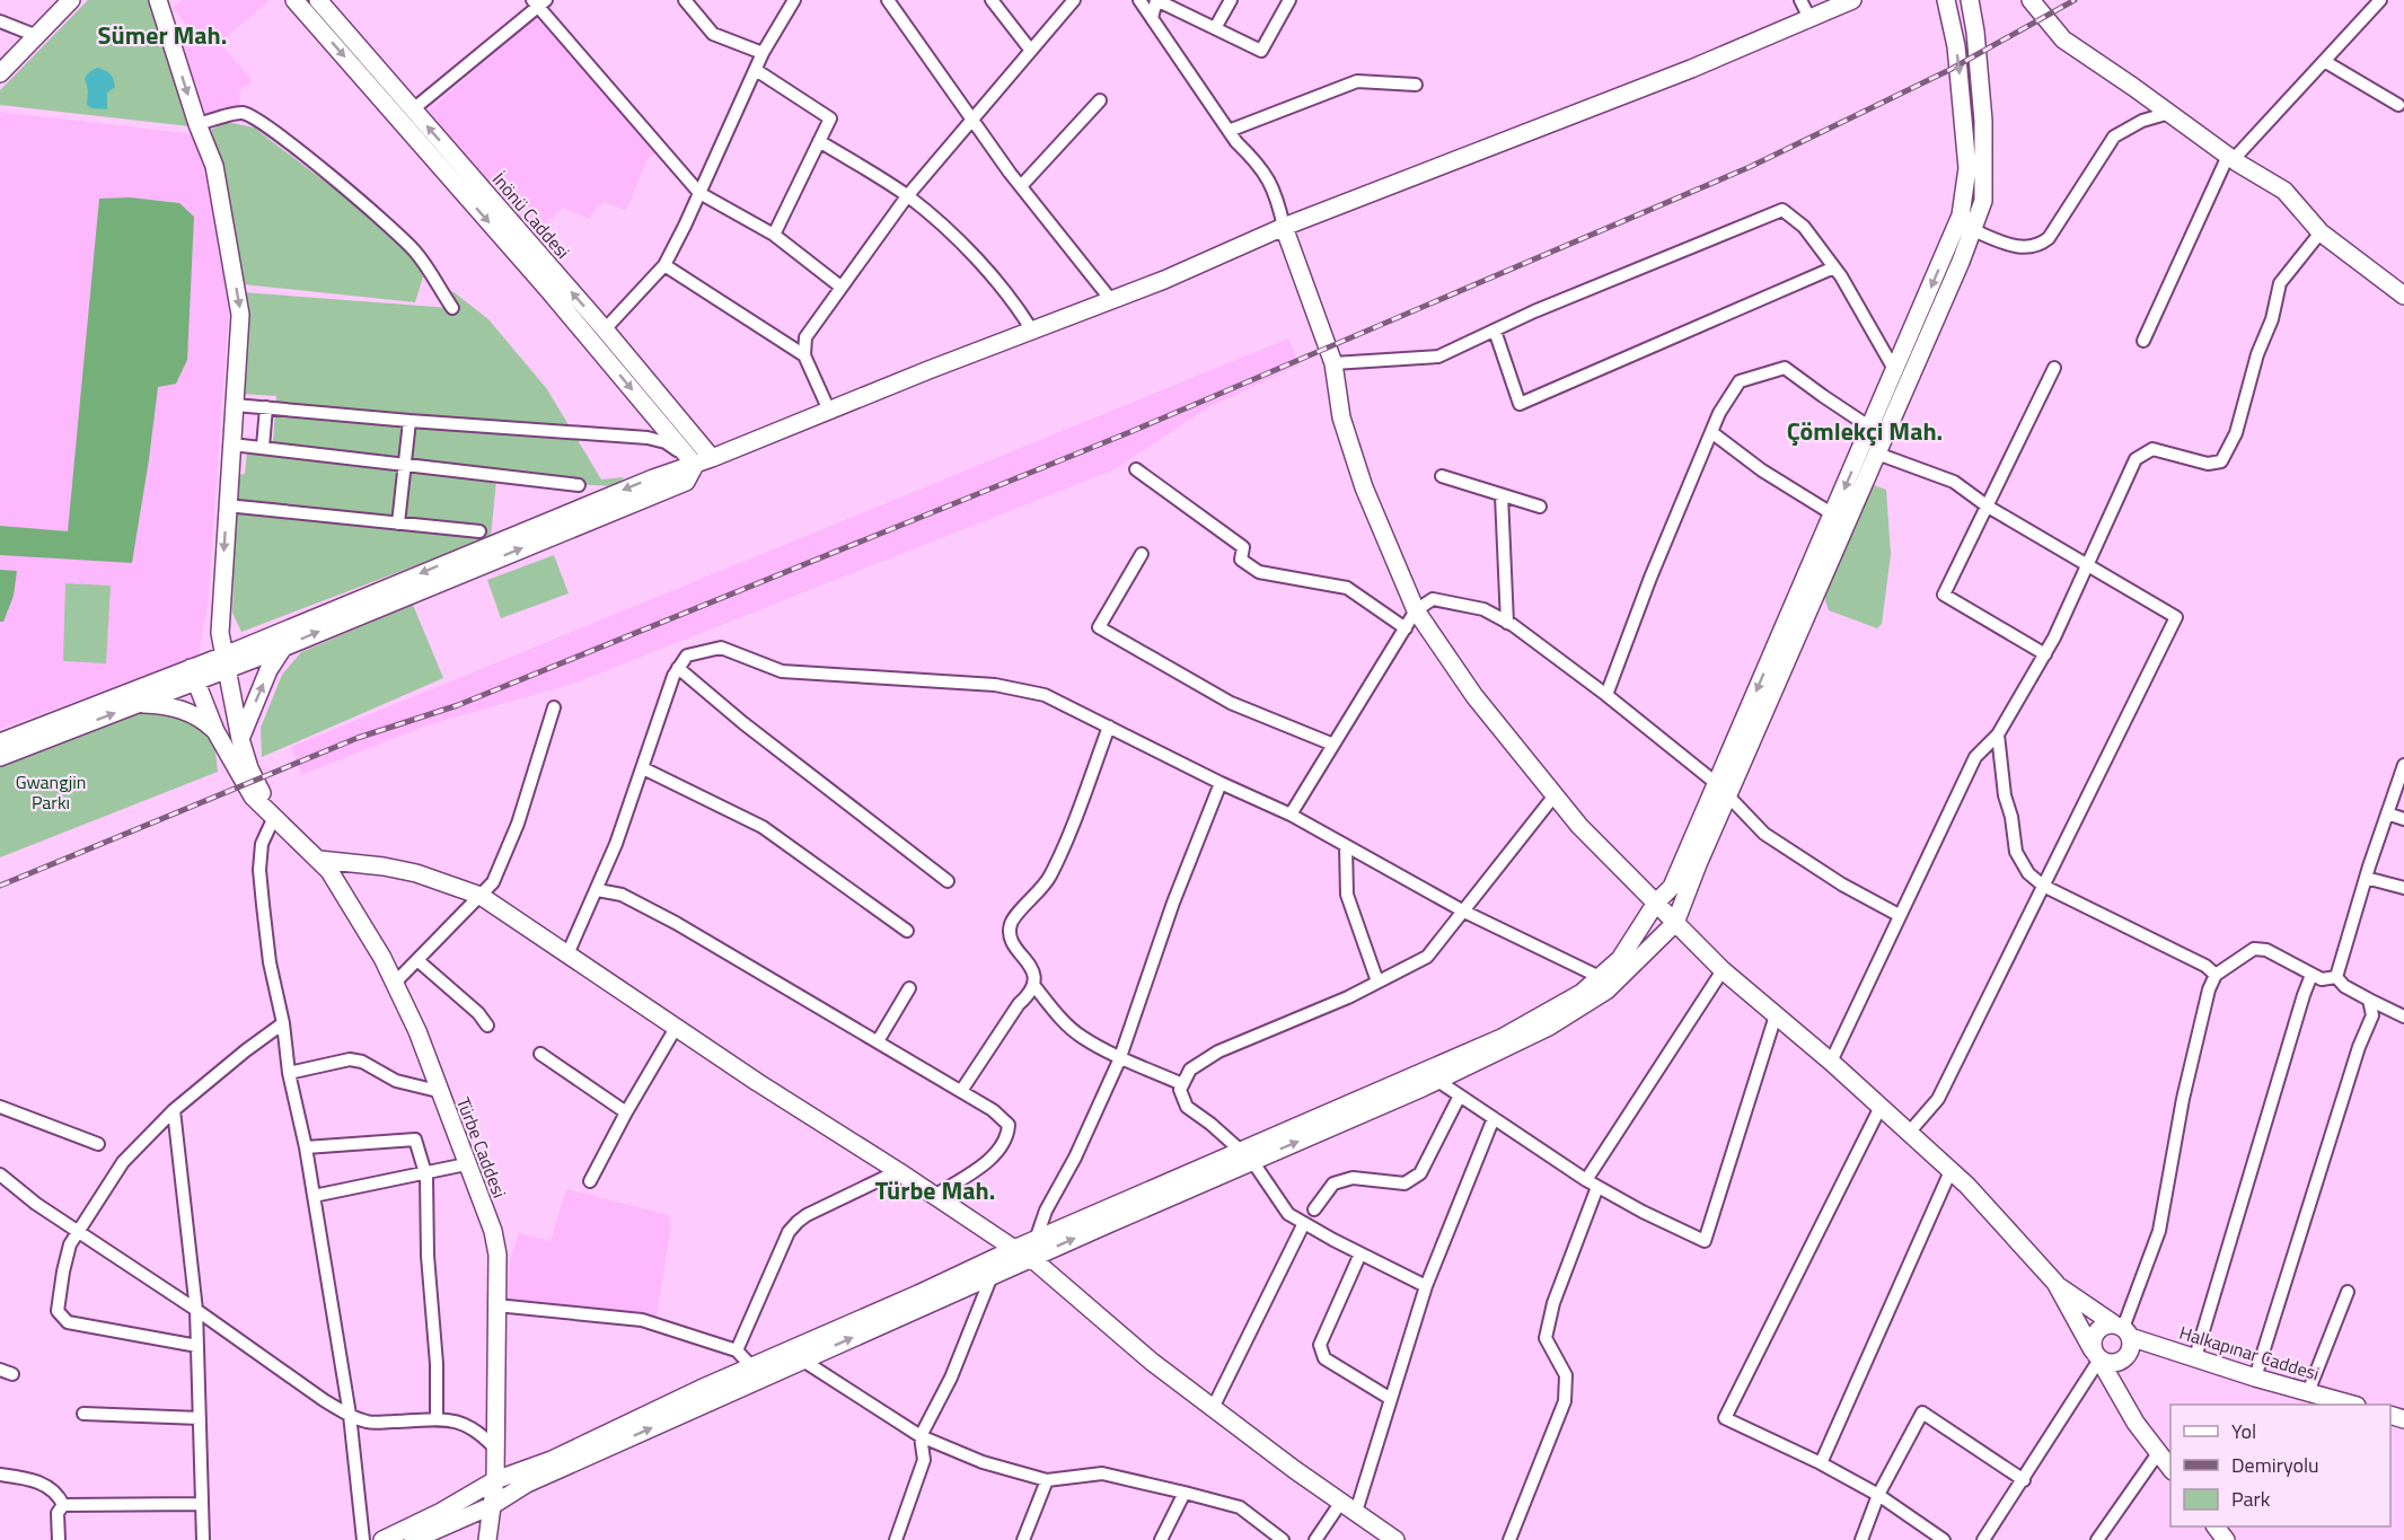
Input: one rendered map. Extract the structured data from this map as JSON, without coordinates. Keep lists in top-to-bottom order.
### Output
{
  "streets": {
    "main road": ["İnönü Caddesi", "Türbe Caddesi", "Halkapınar Caddesi"]
  },
  "districts": ["Sümer Mah.", "Çömlekçi Mah.", "Türbe Mah."],
  "parks": ["Gwangjin Parkı"],
  "legend": ["Yol", "Demiryolu", "Park"]
}
